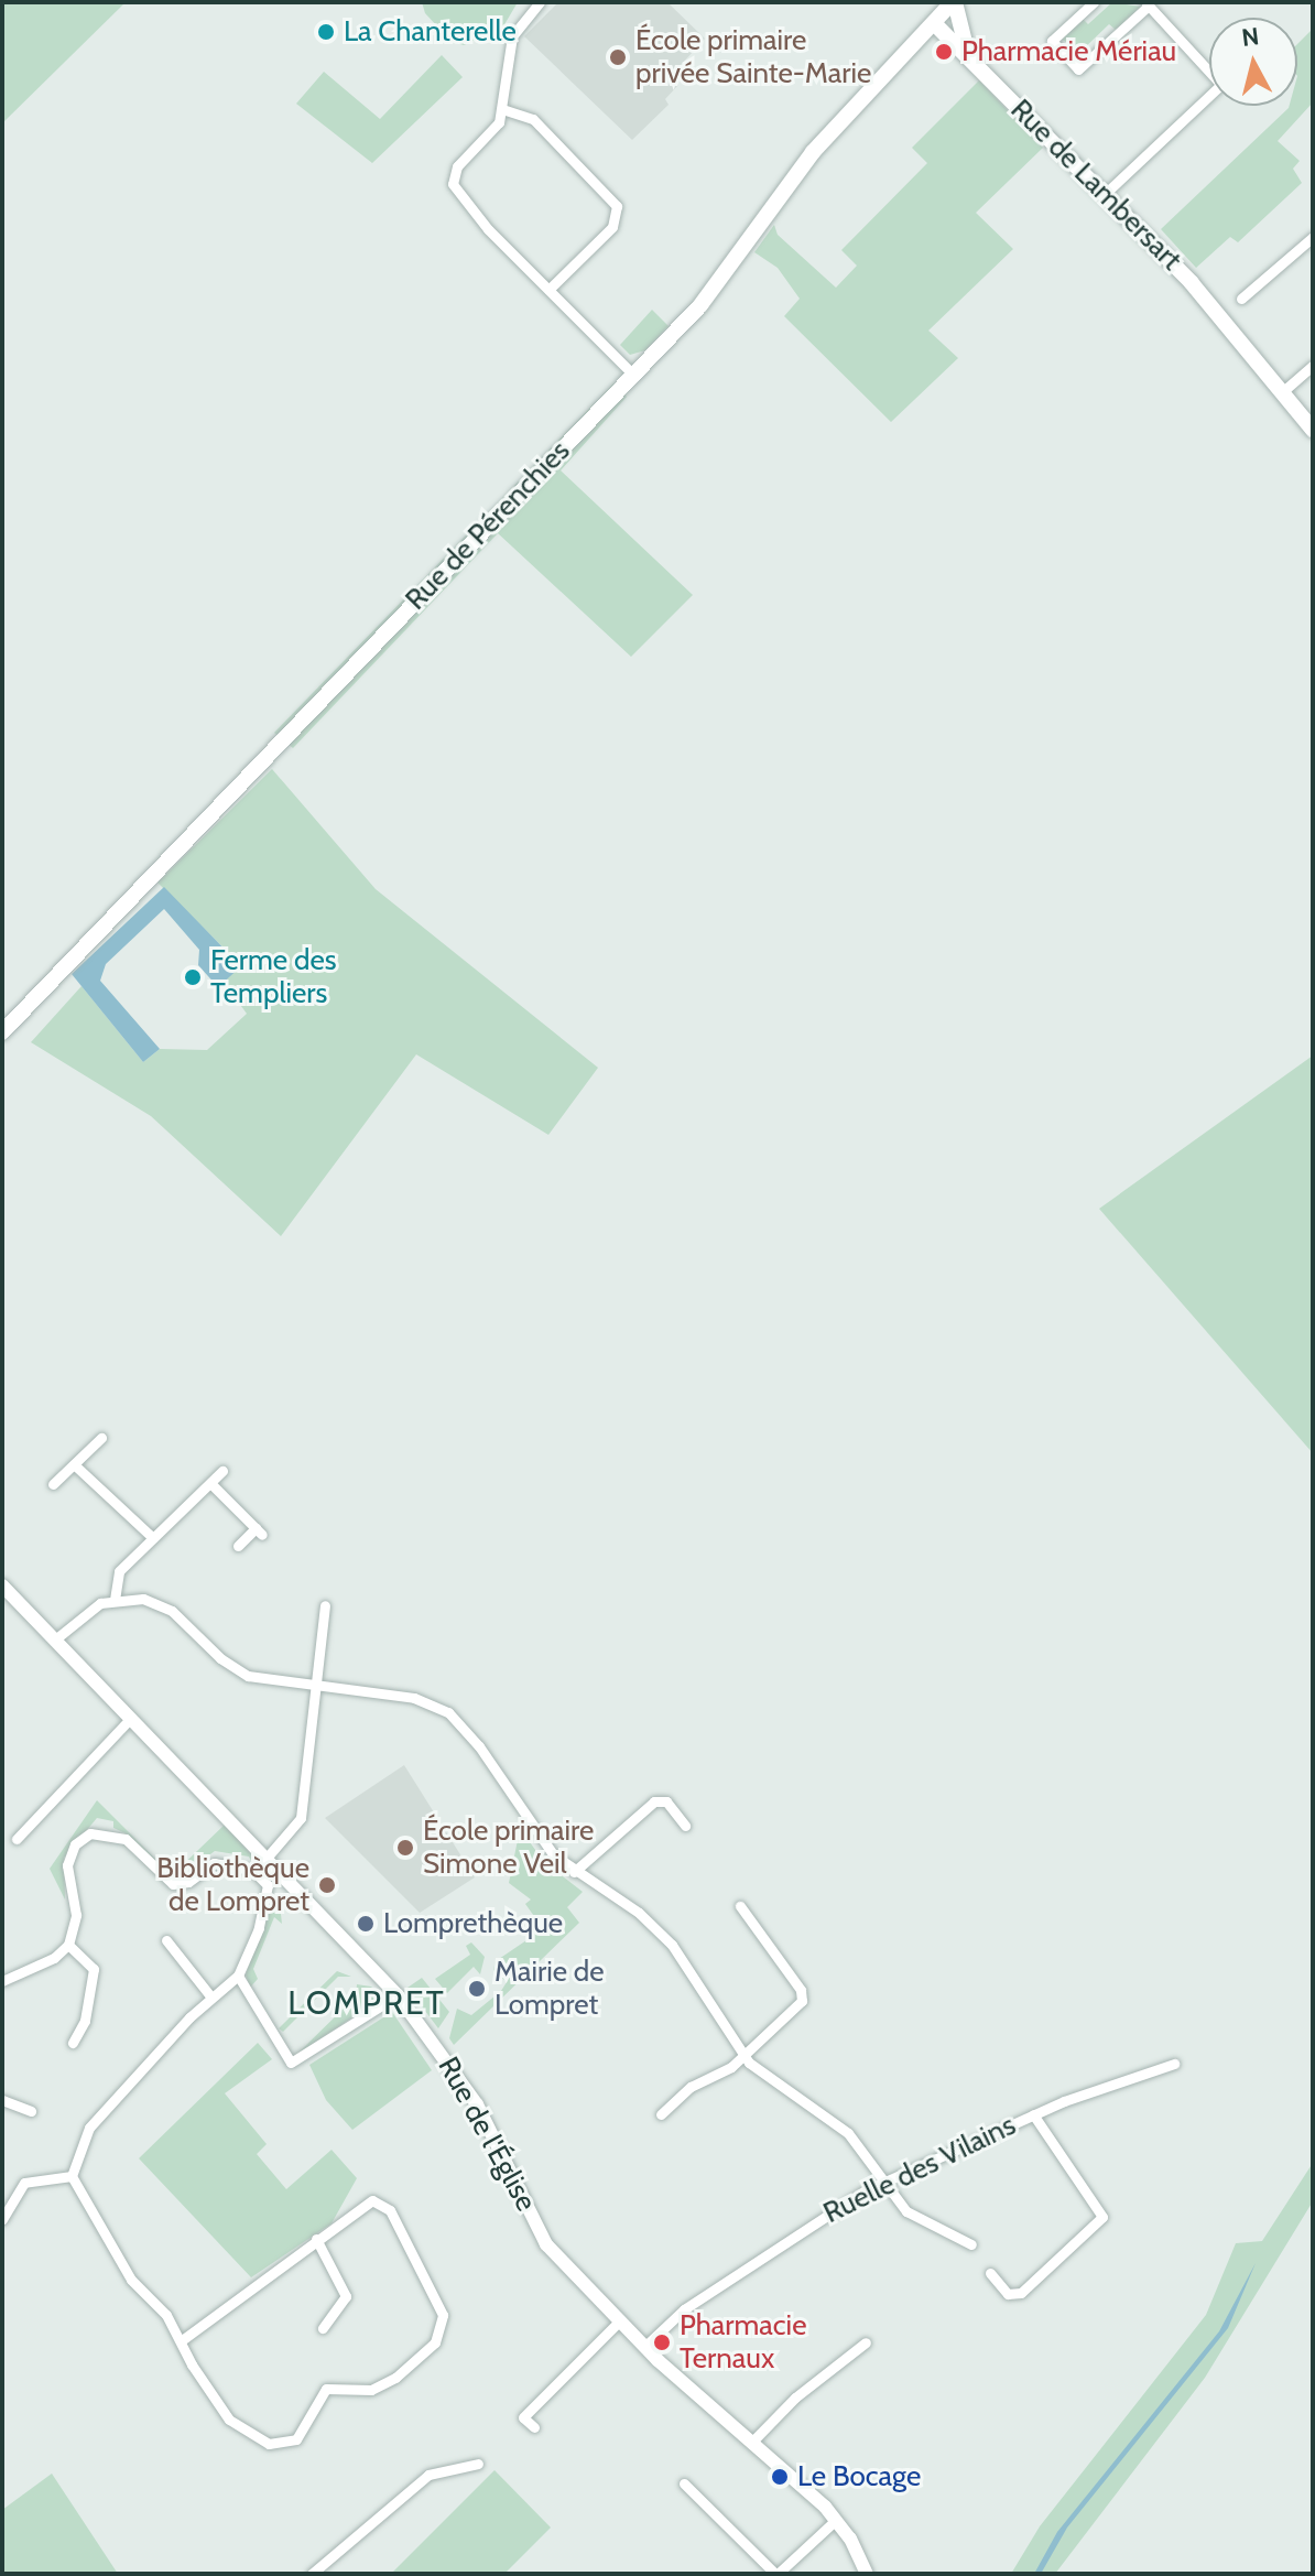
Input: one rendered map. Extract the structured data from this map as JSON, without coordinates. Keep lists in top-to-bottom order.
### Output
{
  "streets": {
    "main road": ["Rue de Lambersart", "Rue de Pérenchies"],
    "street": ["Rue de l'Église", "Ruelle des Vilains"]
  },
  "crossings": [
    ["Rue de Lambersart", "Rue de Pérenchies"],
    ["Rue de l'Église", "Ruelle des Vilains"]
  ],
  "districts": ["LOMPRET"],
  "places": [
    "La Chanterelle",
    "Pharmacie Mériau",
    "École primaire privée Sainte-Marie",
    "Ferme des Templiers",
    "École primaire Simone Veil",
    "Bibliothèque de Lompret",
    "Lomprethèque",
    "Mairie de Lompret",
    "Pharmacie Ternaux",
    "Le Bocage"
  ],
  "north": "top"
}
